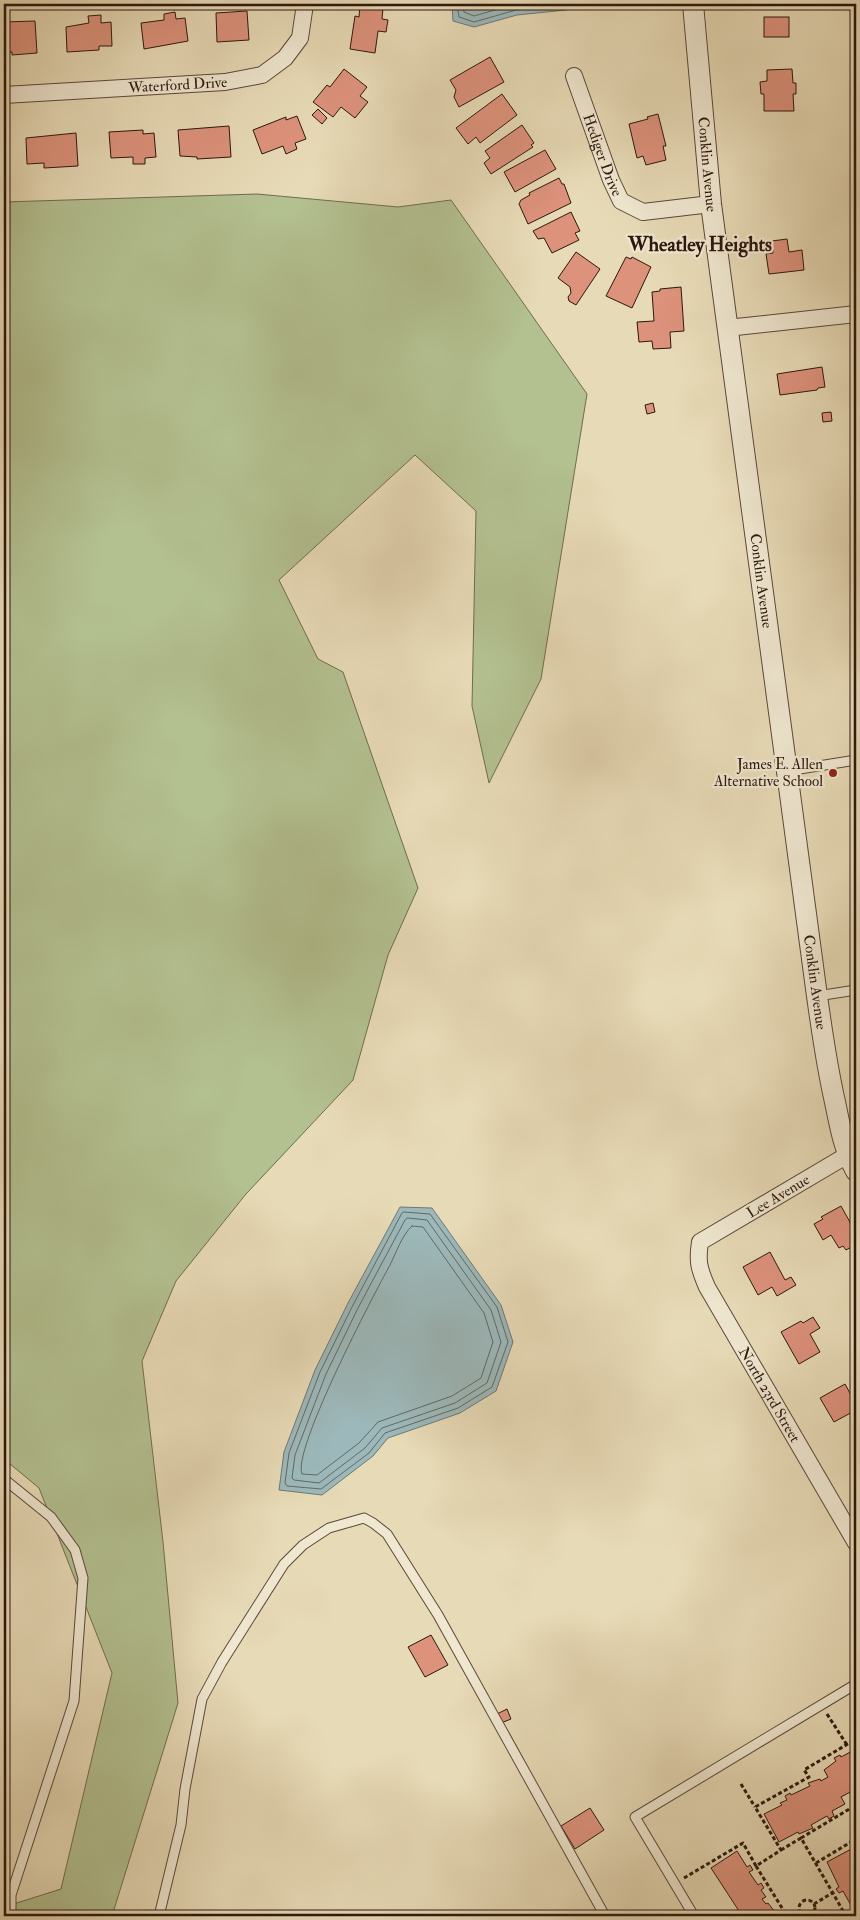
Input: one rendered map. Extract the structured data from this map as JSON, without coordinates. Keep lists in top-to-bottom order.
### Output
{
  "streets": {
    "street": [
      "Waterford Drive",
      "Hediger Drive",
      "Conklin Avenue",
      "Lee Avenue",
      "North 23rd Street"
    ]
  },
  "crossings": [
    ["Hediger Drive", "Conklin Avenue"],
    ["Conklin Avenue", "Lee Avenue"],
    ["Lee Avenue", "North 23rd Street"]
  ],
  "districts": ["Wheatley Heights"],
  "places": ["James E. Allen Alternative School"]
}
